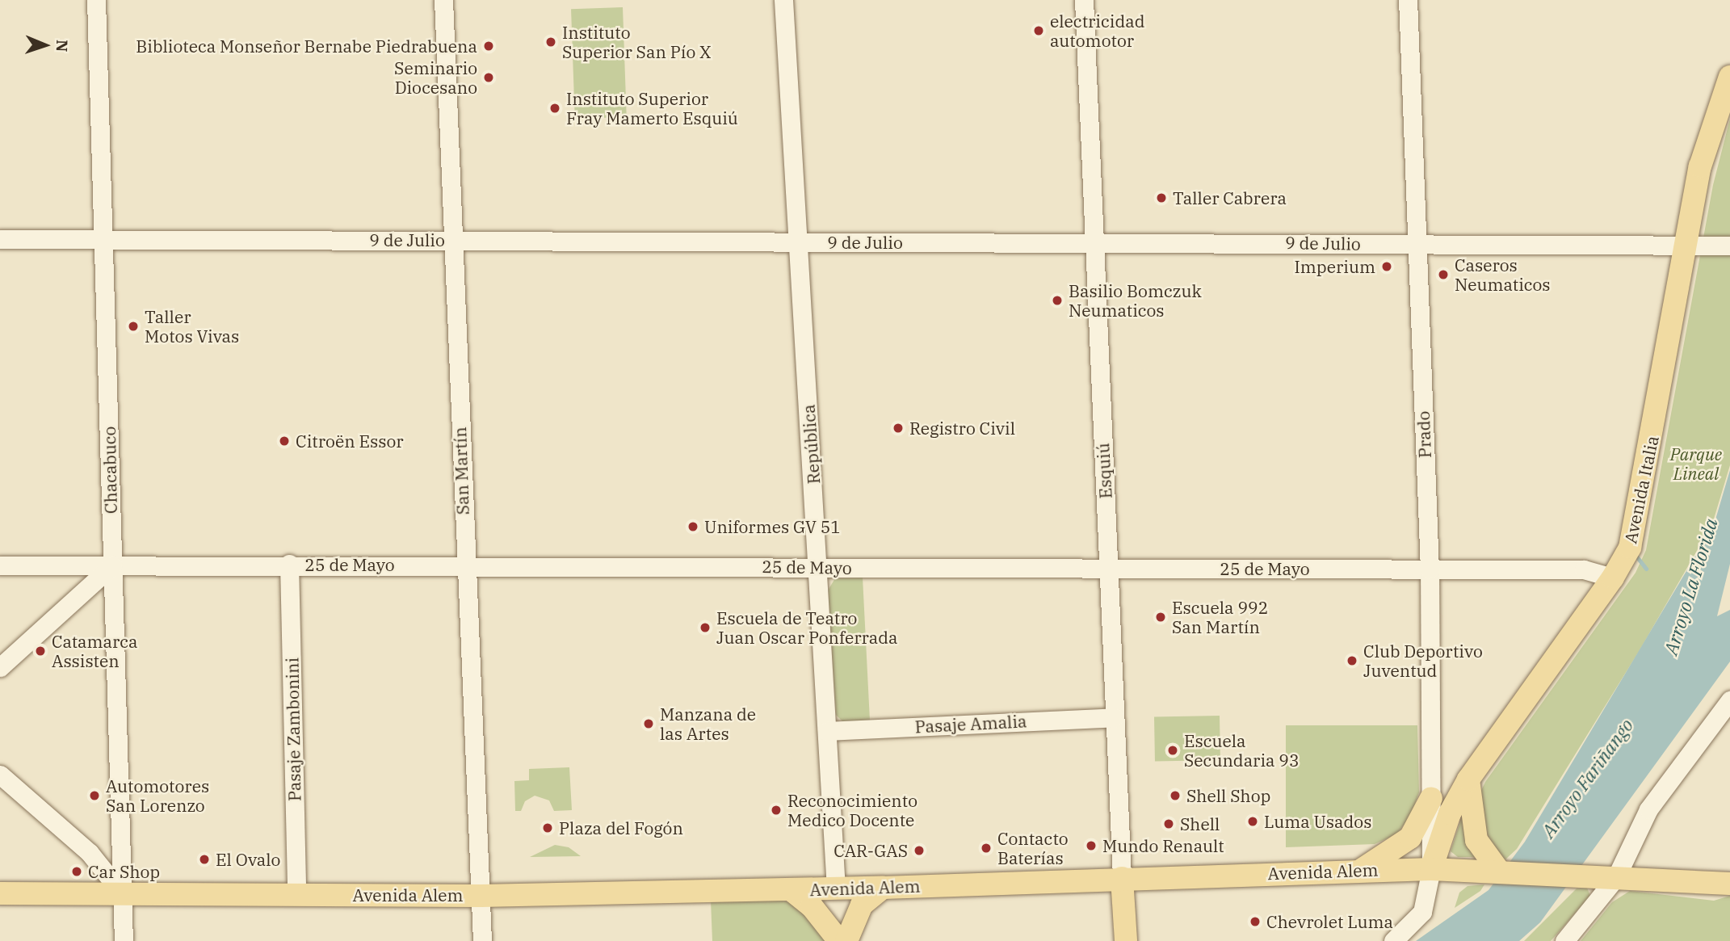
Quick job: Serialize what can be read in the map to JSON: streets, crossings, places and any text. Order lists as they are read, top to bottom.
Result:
{
  "streets": {
    "main road": ["Esquiú", "Avenida Italia", "Avenida Alem"],
    "street": [
      "9 de Julio",
      "Prado",
      "República",
      "Chacabuco",
      "San Martín",
      "25 de Mayo",
      "Pasaje Amalia",
      "Pasaje Zambonini"
    ]
  },
  "crossings": [
    ["9 de Julio", "Prado"],
    ["9 de Julio", "República"],
    ["9 de Julio", "Chacabuco"],
    ["9 de Julio", "San Martín"],
    ["9 de Julio", "Esquiú"],
    ["9 de Julio", "Avenida Italia"],
    ["Prado", "Avenida Italia"],
    ["Prado", "25 de Mayo"],
    ["Prado", "Avenida Alem"],
    ["República", "25 de Mayo"],
    ["República", "Pasaje Amalia"],
    ["República", "Avenida Alem"],
    ["Chacabuco", "25 de Mayo"],
    ["Chacabuco", "Avenida Alem"],
    ["San Martín", "25 de Mayo"],
    ["San Martín", "Avenida Alem"],
    ["Esquiú", "25 de Mayo"],
    ["Esquiú", "Pasaje Amalia"],
    ["Esquiú", "Avenida Alem"],
    ["Avenida Italia", "25 de Mayo"],
    ["Avenida Italia", "Avenida Alem"],
    ["25 de Mayo", "Pasaje Zambonini"],
    ["Pasaje Zambonini", "Avenida Alem"]
  ],
  "water": ["Arroyo La Florida", "Arroyo Fariñango"],
  "parks": ["Parque Lineal"],
  "places": [
    "electricidad automotor",
    "Instituto Superior San Pío X",
    "Biblioteca Monseñor Bernabe Piedrabuena",
    "Seminario Diocesano",
    "Instituto Superior Fray Mamerto Esquiú",
    "Taller Cabrera",
    "Imperium",
    "Caseros Neumaticos",
    "Basilio Bomczuk Neumaticos",
    "Taller Motos Vivas",
    "Registro Civil",
    "Citroën Essor",
    "Uniformes GV 51",
    "Escuela 992 San Martín",
    "Escuela de Teatro Juan Oscar Ponferrada",
    "Catamarca Assisten",
    "Club Deportivo Juventud",
    "Manzana de las Artes",
    "Escuela Secundaria 93",
    "Automotores San Lorenzo",
    "Shell Shop",
    "Reconocimiento Medico Docente",
    "Luma Usados",
    "Shell",
    "Plaza del Fogón",
    "Mundo Renault",
    "Contacto Baterías",
    "CAR-GAS",
    "El Ovalo",
    "Car Shop",
    "Chevrolet Luma"
  ],
  "north": "right"
}
